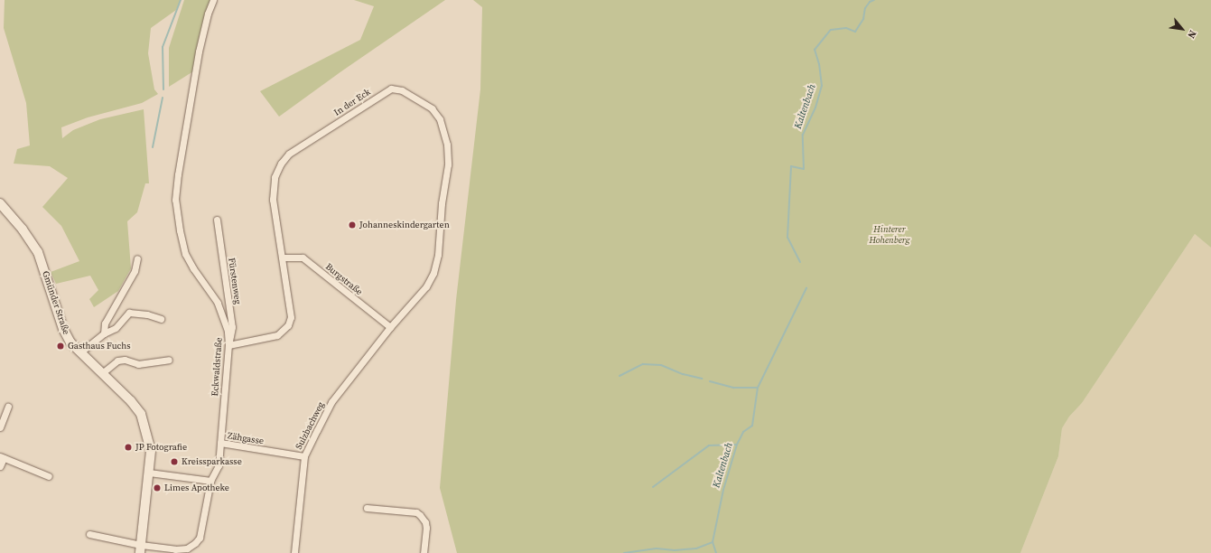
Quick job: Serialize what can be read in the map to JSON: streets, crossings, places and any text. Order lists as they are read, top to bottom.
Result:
{
  "streets": {
    "main road": ["Gmünder Straße"],
    "street": [
      "In der Eck",
      "Burgstraße",
      "Fürstenweg",
      "Eckwaldstraße",
      "Sulzbachweg",
      "Zähgasse"
    ]
  },
  "crossings": [
    ["In der Eck", "Burgstraße"],
    ["In der Eck", "Fürstenweg"],
    ["In der Eck", "Eckwaldstraße"],
    ["In der Eck", "Sulzbachweg"],
    ["Burgstraße", "Sulzbachweg"],
    ["Fürstenweg", "Eckwaldstraße"],
    ["Gmünder Straße", "Zähgasse"],
    ["Eckwaldstraße", "Zähgasse"],
    ["Sulzbachweg", "Zähgasse"]
  ],
  "water": ["Kaltenbach"],
  "parks": ["Hinterer Hohenberg"],
  "places": [
    "Johanneskindergarten",
    "Gasthaus Fuchs",
    "JP Fotografie",
    "Kreissparkasse",
    "Limes Apotheke"
  ],
  "north": "bottom right"
}
